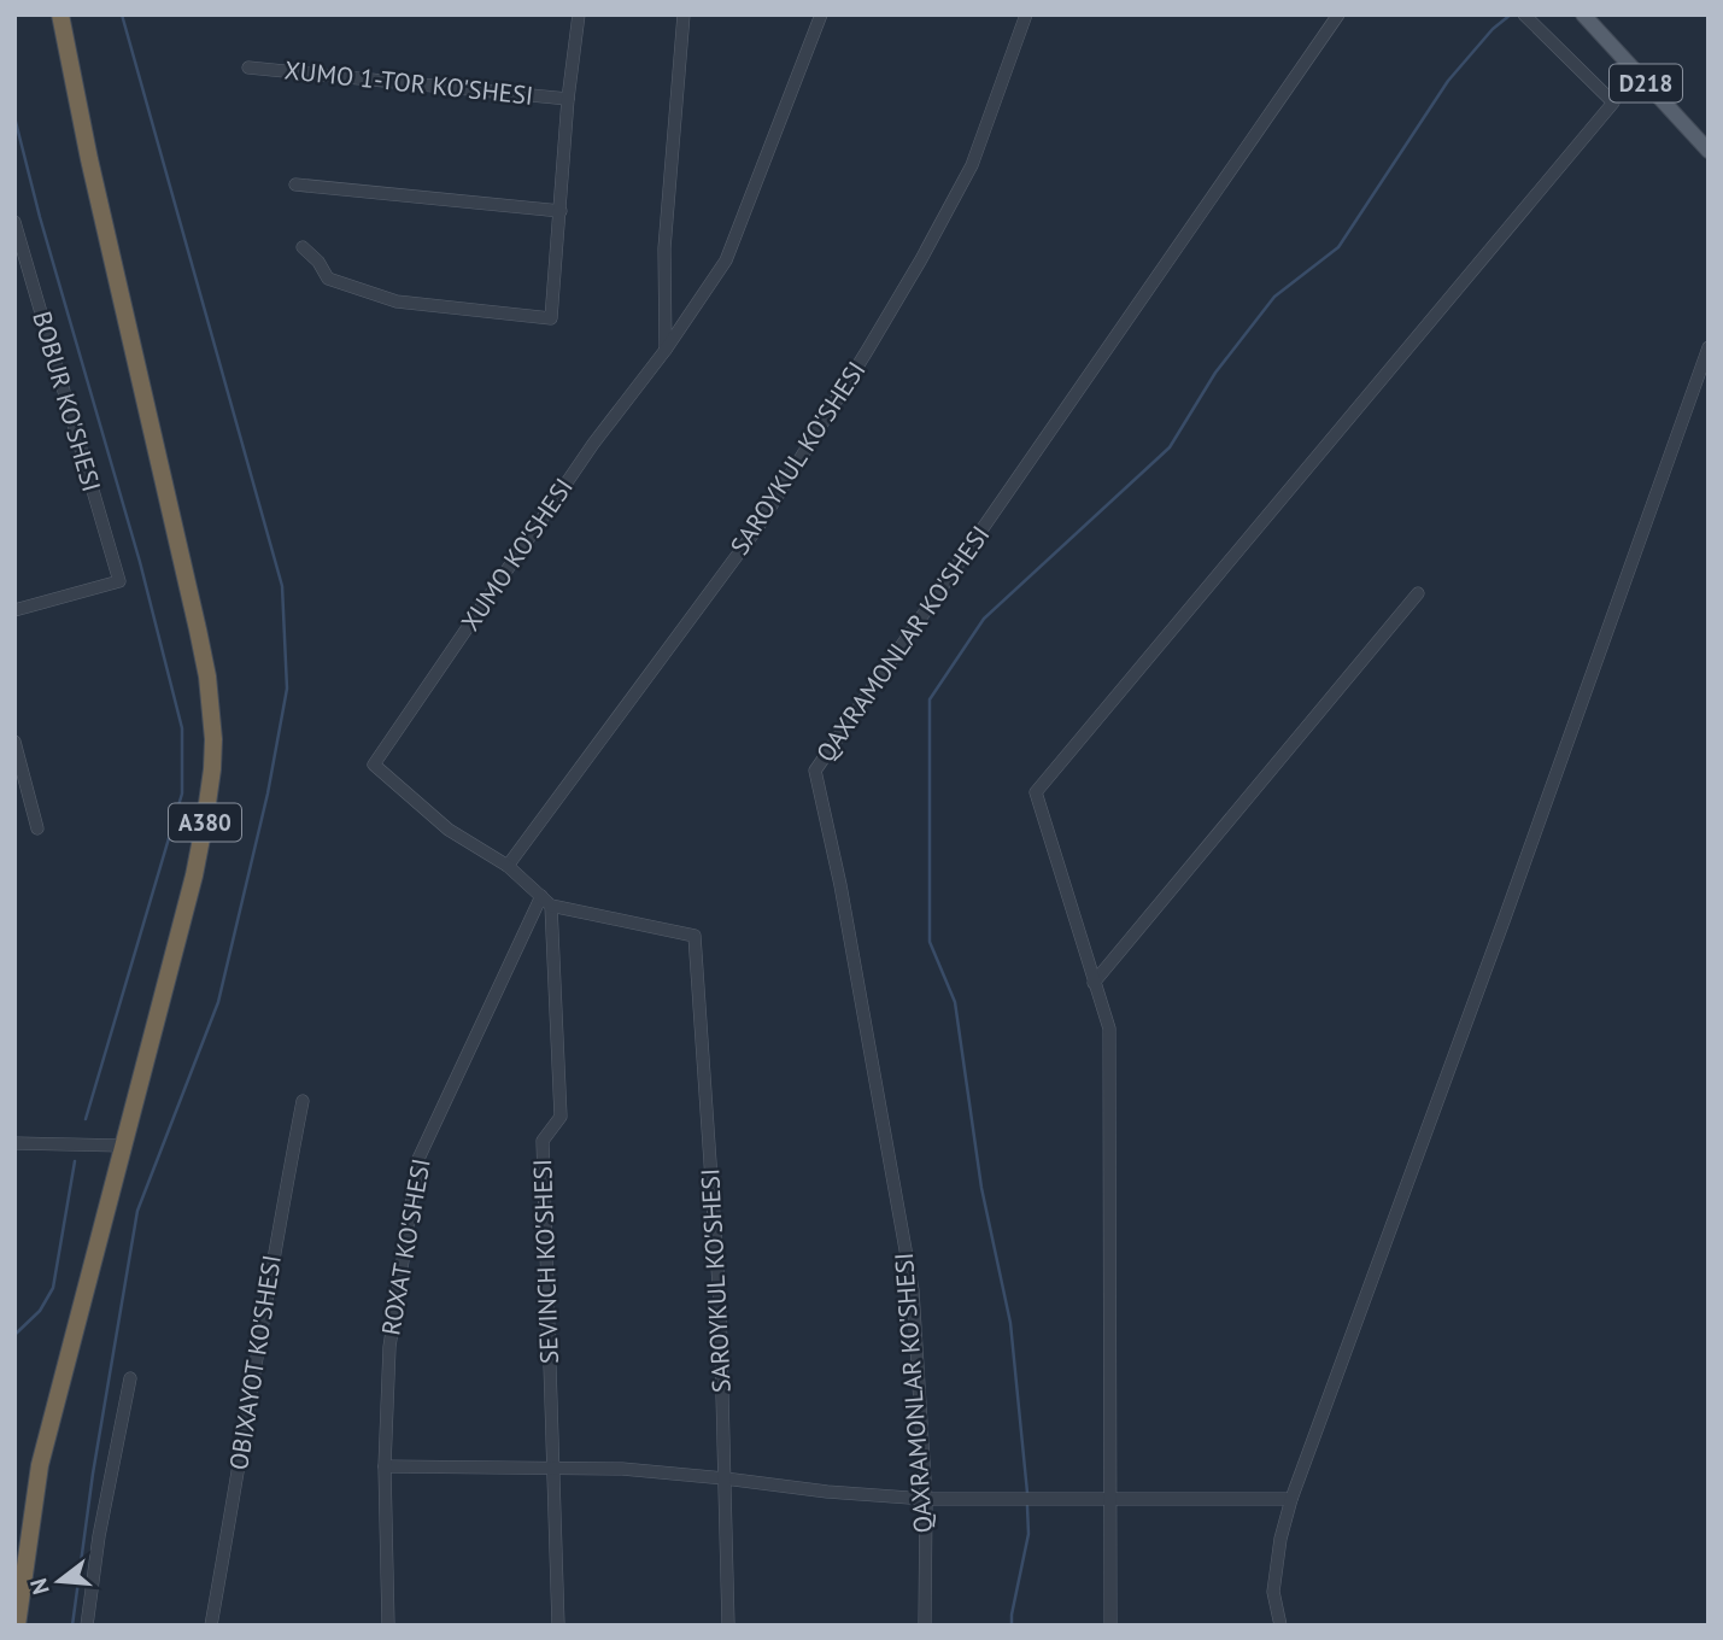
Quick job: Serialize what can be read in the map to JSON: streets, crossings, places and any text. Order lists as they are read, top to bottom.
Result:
{
  "streets": {
    "highway": ["A380"],
    "main road": ["D218"],
    "street": [
      "XUMO 1-TOR KO'SHESI",
      "BOBUR KO'SHESI",
      "SAROYKUL KO'SHESI",
      "XUMO KO'SHESI",
      "QAXRAMONLAR KO'SHESI",
      "ROXAT KO'SHESI",
      "SEVINCH KO'SHESI",
      "OBIXAYOT KO'SHESI"
    ]
  },
  "crossings": [
    ["SAROYKUL KO'SHESI", "XUMO KO'SHESI"],
    ["SAROYKUL KO'SHESI", "ROXAT KO'SHESI"],
    ["SAROYKUL KO'SHESI", "SEVINCH KO'SHESI"],
    ["ROXAT KO'SHESI", "SEVINCH KO'SHESI"]
  ],
  "north": "left"
}
